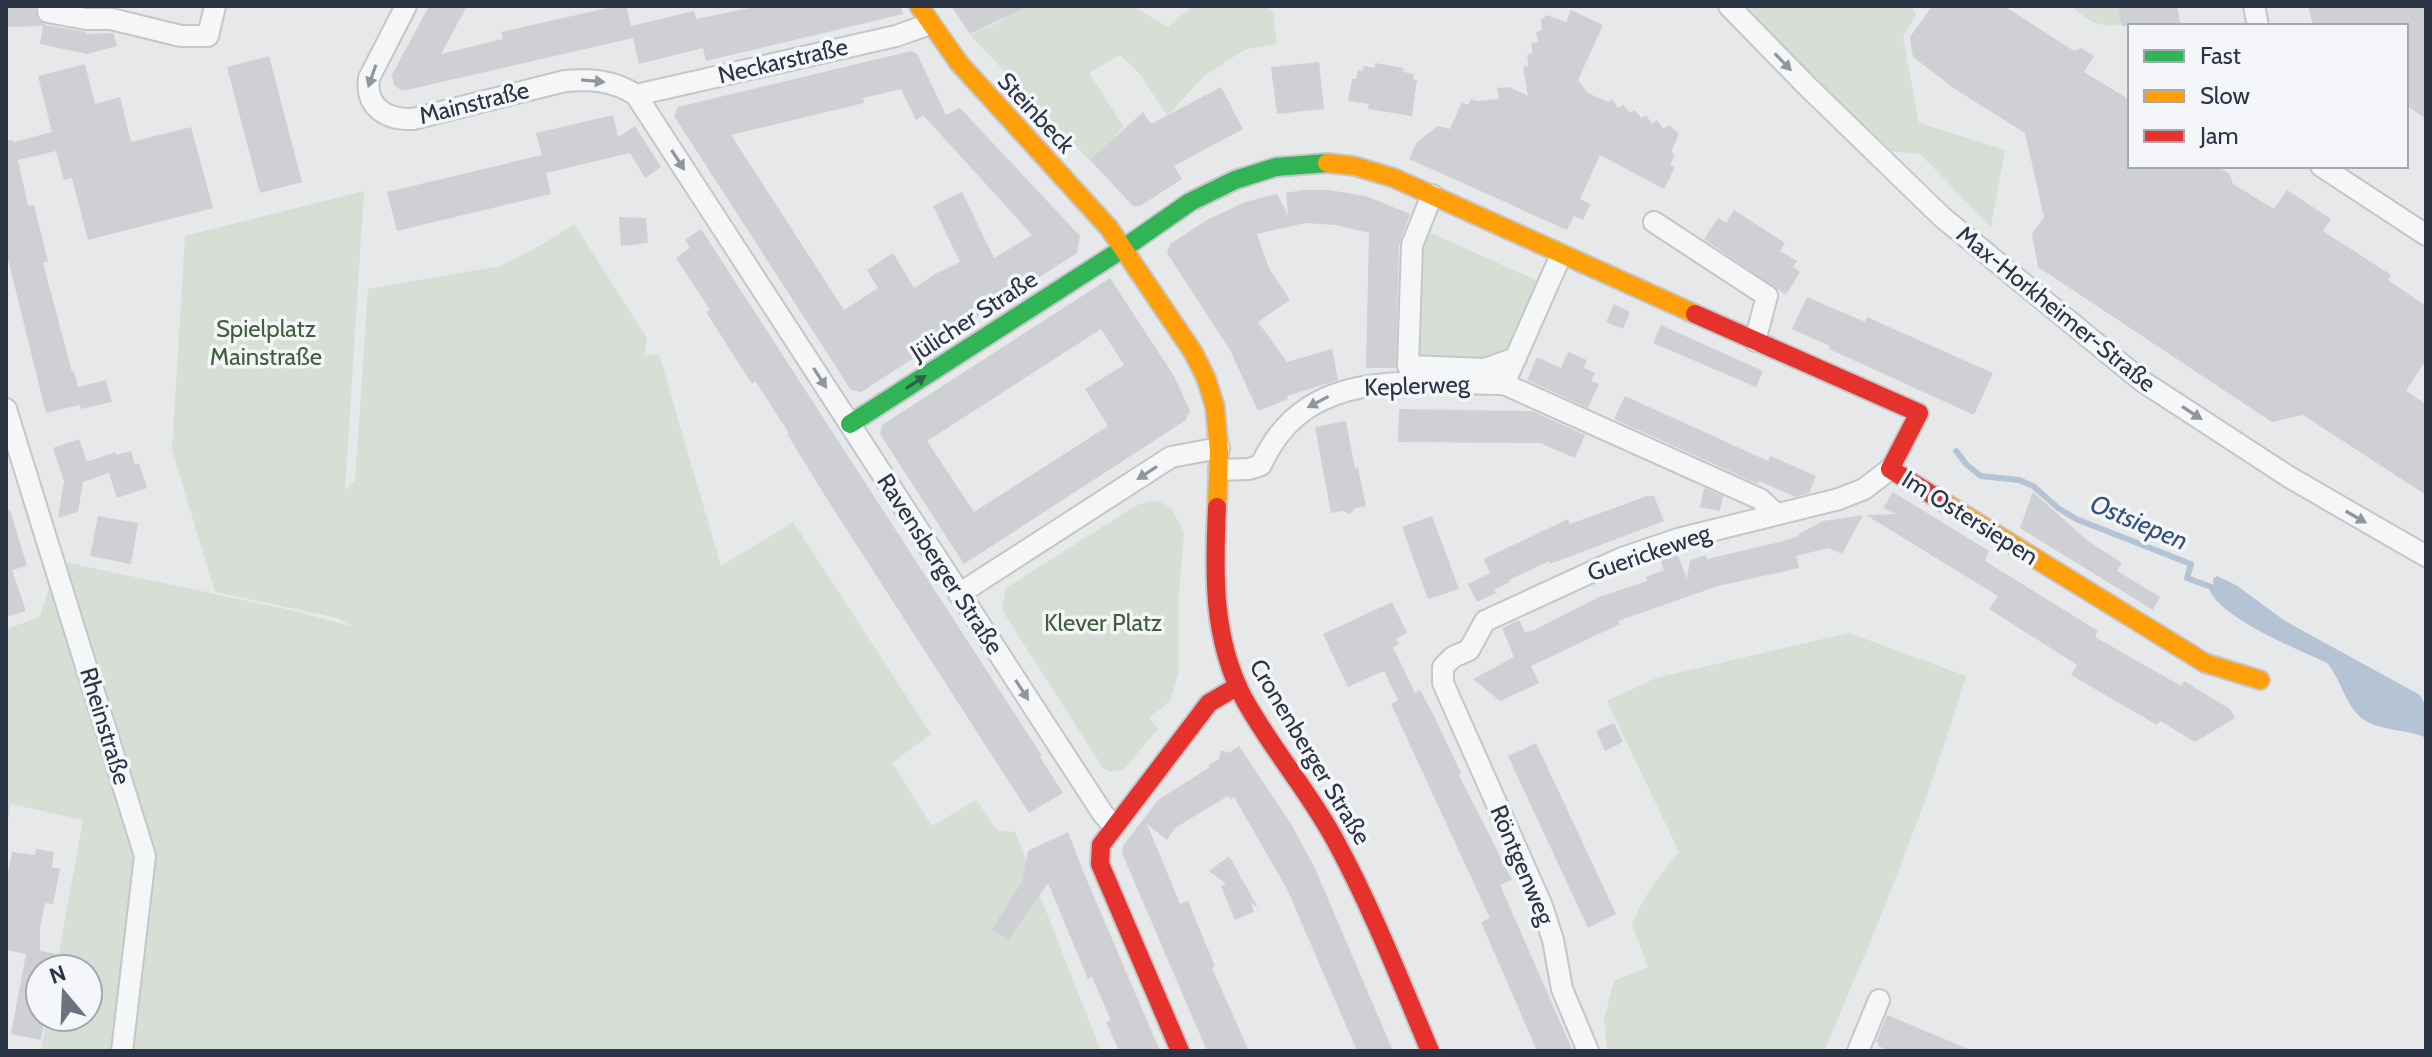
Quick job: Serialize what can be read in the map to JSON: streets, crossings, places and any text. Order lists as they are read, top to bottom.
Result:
{
  "streets": {
    "street": [
      "Neckarstraße",
      "Mainstraße",
      "Steinbeck",
      "Max-Horkheimer-Straße",
      "Jülicher Straße",
      "Keplerweg",
      "Im Ostersiepen",
      "Guerickeweg",
      "Ravensberger Straße",
      "Rheinstraße",
      "Cronenberger Straße",
      "Röntgenweg"
    ]
  },
  "crossings": [
    ["Neckarstraße", "Mainstraße"],
    ["Neckarstraße", "Steinbeck"],
    ["Neckarstraße", "Ravensberger Straße"],
    ["Mainstraße", "Ravensberger Straße"],
    ["Steinbeck", "Jülicher Straße"],
    ["Steinbeck", "Im Ostersiepen"],
    ["Steinbeck", "Cronenberger Straße"],
    ["Jülicher Straße", "Im Ostersiepen"],
    ["Jülicher Straße", "Ravensberger Straße"],
    ["Jülicher Straße", "Cronenberger Straße"],
    ["Keplerweg", "Cronenberger Straße"],
    ["Im Ostersiepen", "Guerickeweg"],
    ["Im Ostersiepen", "Cronenberger Straße"],
    ["Guerickeweg", "Röntgenweg"]
  ],
  "one_way": [
    "Max-Horkheimer-Straße",
    "Jülicher Straße",
    "Keplerweg",
    "Ravensberger Straße"
  ],
  "water": ["Ostsiepen"],
  "parks": ["Spielplatz Mainstraße", "Klever Platz"],
  "legend": ["Fast", "Slow", "Jam"],
  "north": "top"
}
